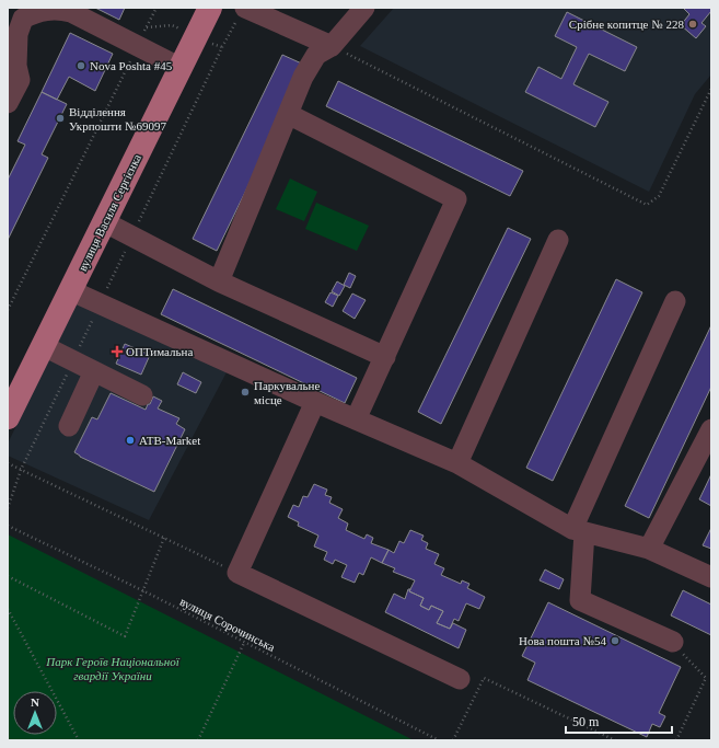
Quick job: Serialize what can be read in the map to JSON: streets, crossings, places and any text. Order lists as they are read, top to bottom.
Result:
{
  "streets": {
    "main road": ["вулиця Василя Сергієнка"],
    "path": ["вулиця Сорочинська"]
  },
  "parks": ["Парк Героїв Національної гвардії України"],
  "places": {
    "other": [
      "Срібне копитце № 228",
      "Nova Poshta #45",
      "Відділення Укрпошти №69097",
      "Паркувальне місце",
      "ATB-Market",
      "Нова пошта №54"
    ],
    "health": ["ОПТимальна"]
  },
  "scale_bar": "50 m",
  "north": "top"
}
